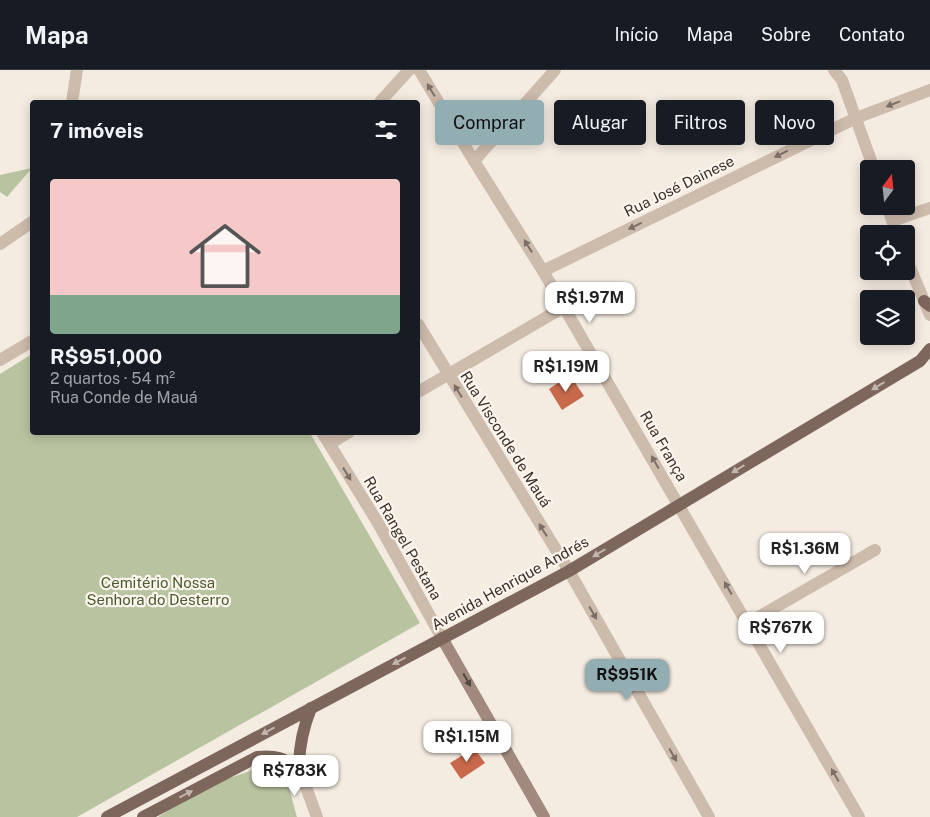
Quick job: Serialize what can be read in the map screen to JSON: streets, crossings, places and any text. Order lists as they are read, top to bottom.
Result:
{
  "streets": {
    "main road": ["Rua Rangel Pestana", "Avenida Henrique Andrés"],
    "street": ["Rua José Dainese", "Rua Visconde de Mauá", "Rua França"]
  },
  "crossings": [
    ["Rua José Dainese", "Rua França"],
    ["Rua Visconde de Mauá", "Avenida Henrique Andrés"],
    ["Rua França", "Avenida Henrique Andrés"],
    ["Rua Rangel Pestana", "Avenida Henrique Andrés"]
  ],
  "one_way": [
    "Rua José Dainese",
    "Rua França",
    "Rua Rangel Pestana",
    "Avenida Henrique Andrés"
  ],
  "parks": ["Cemitério Nossa Senhora do Desterro"],
  "north": "top",
  "page": {
    "header": "Mapa",
    "nav": [
      "Início",
      "Mapa",
      "Sobre",
      "Contato"
    ],
    "chip": [
      "Comprar",
      "Alugar",
      "Filtros",
      "Novo"
    ],
    "heading": "7 imóveis",
    "list": [
      {
        "name": "R$951,000",
        "note": "2 quartos · 54 m² · Rua Conde de Mauá"
      }
    ],
    "price": [
      "R$1.97M",
      "R$1.19M",
      "R$1.36M",
      "R$767K",
      "R$951K",
      "R$1.15M",
      "R$783K"
    ]
  }
}
